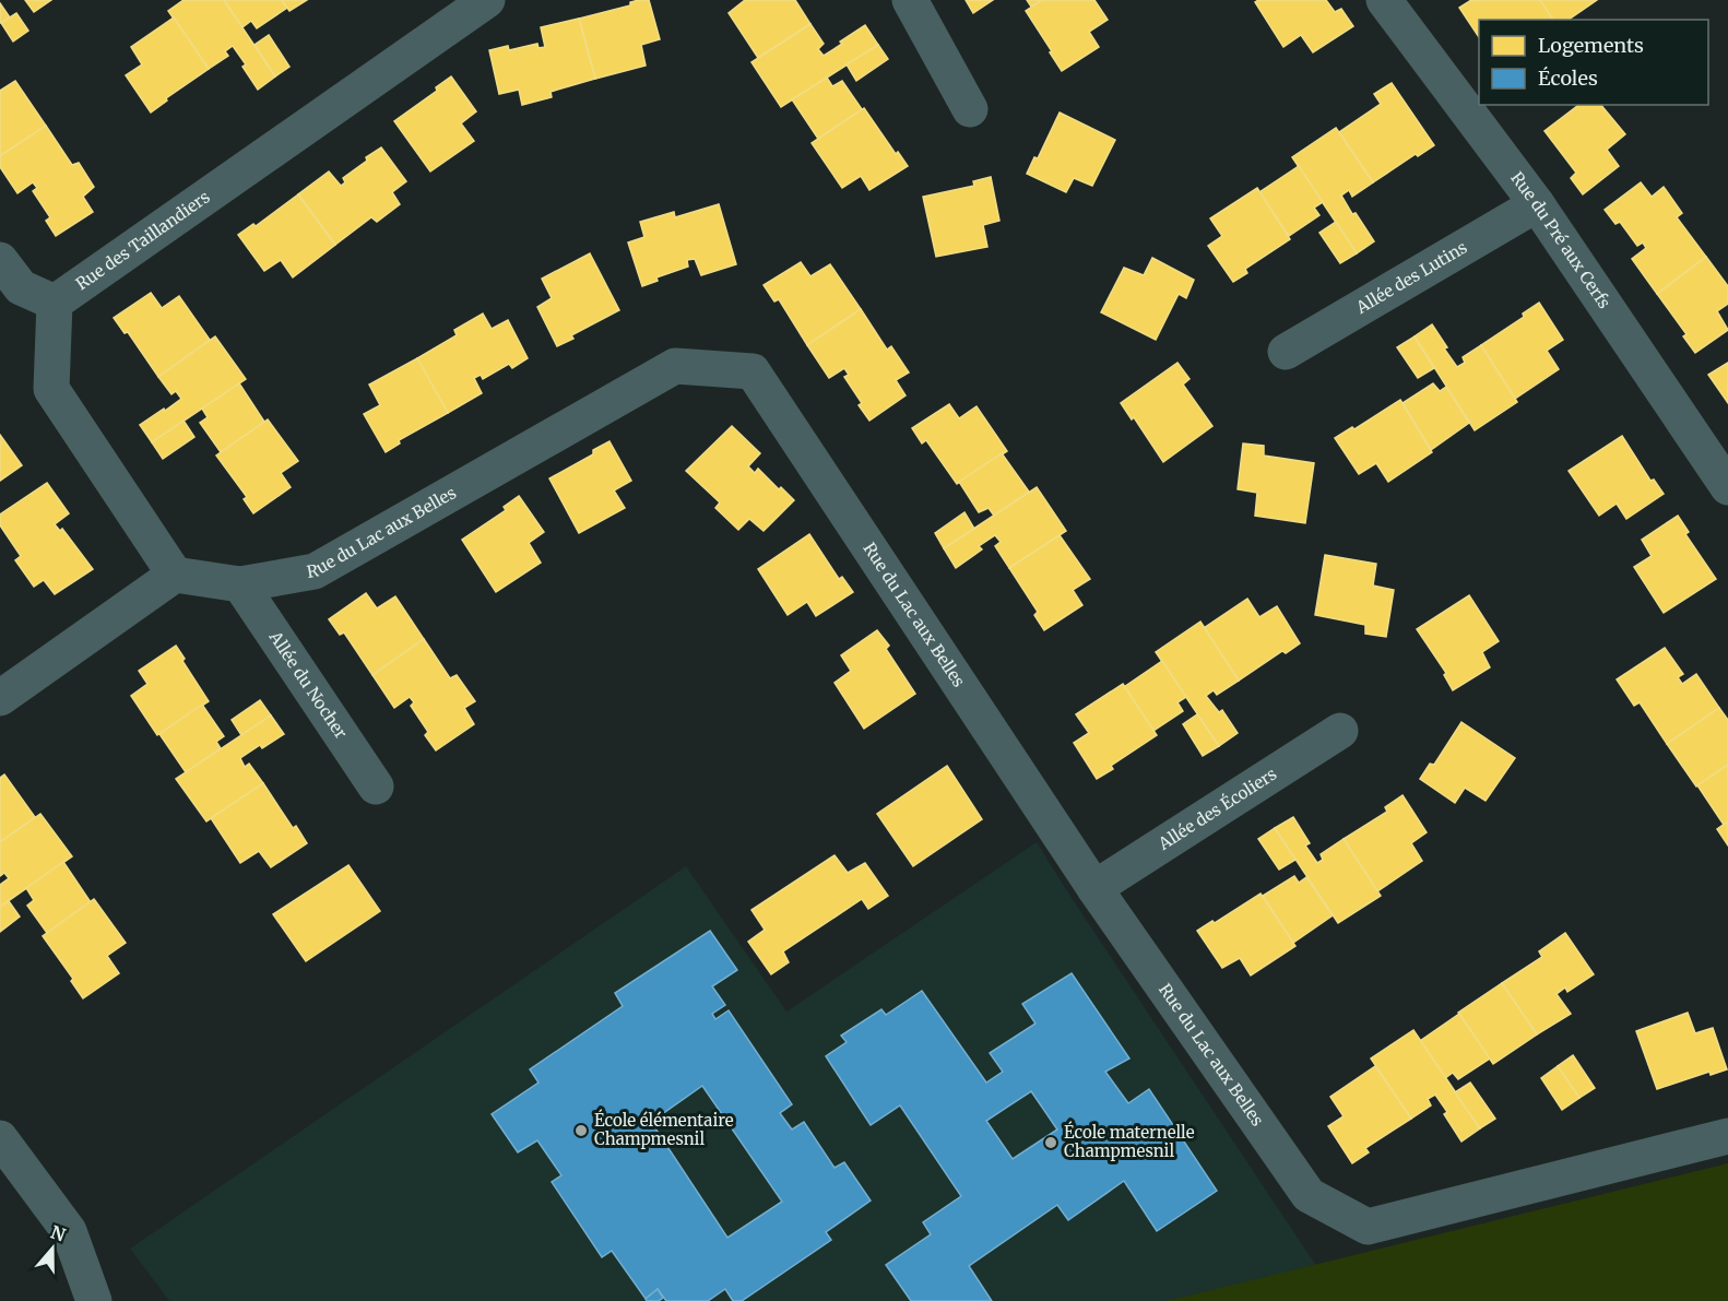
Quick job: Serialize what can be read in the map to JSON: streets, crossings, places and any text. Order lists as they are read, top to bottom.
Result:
{
  "streets": {
    "street": [
      "Rue des Taillandiers",
      "Rue du Pré aux Cerfs",
      "Allée des Lutins",
      "Rue du Lac aux Belles",
      "Allée du Nocher",
      "Allée des Écoliers"
    ]
  },
  "crossings": [
    ["Rue du Pré aux Cerfs", "Allée des Lutins"],
    ["Rue du Lac aux Belles", "Allée du Nocher"],
    ["Rue du Lac aux Belles", "Allée des Écoliers"]
  ],
  "places": ["École élémentaire Champmesnil", "École maternelle Champmesnil"],
  "legend": ["Logements", "Écoles"],
  "north": "top"
}
